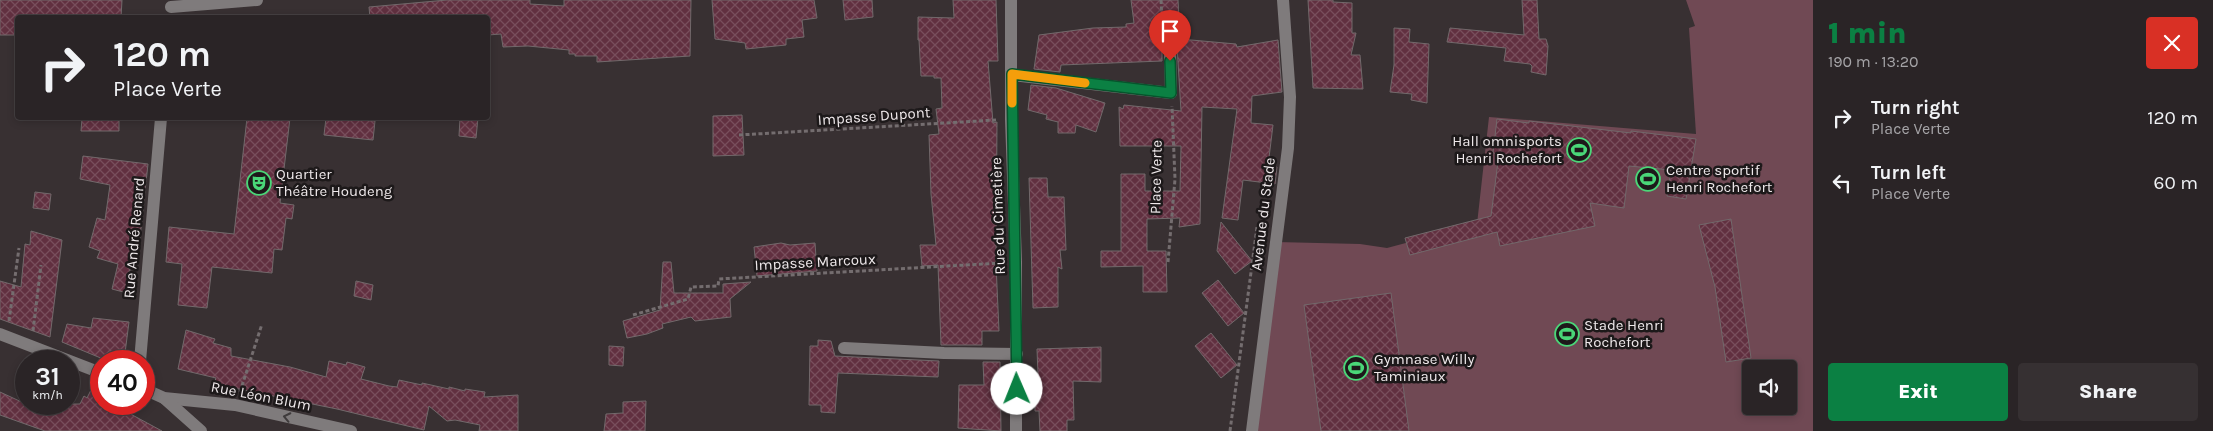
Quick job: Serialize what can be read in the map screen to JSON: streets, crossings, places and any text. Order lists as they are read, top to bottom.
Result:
{
  "streets": {
    "street": [
      "Avenue du Stade",
      "Rue du Cimetière",
      "Rue André Renard",
      "Rue Léon Blum"
    ],
    "path": ["Impasse Dupont", "Place Verte", "Impasse Marcoux"]
  },
  "crossings": [
    ["Impasse Dupont", "Rue du Cimetière"],
    ["Rue du Cimetière", "Impasse Marcoux"]
  ],
  "one_way": ["Rue Léon Blum"],
  "places": {
    "sports": [
      "Hall omnisports Henri Rochefort",
      "Centre sportif Henri Rochefort",
      "Stade Henri Rochefort",
      "Gymnase Willy Taminiaux"
    ],
    "theatre": ["Quartier Théâtre Houdeng"]
  },
  "page": {
    "heading": ["1 min", "190 m · 13:20"],
    "turn": ["120 m", "Place Verte"],
    "list": [
      {
        "name": "Turn right",
        "note": "Place Verte",
        "value": "120 m"
      },
      {
        "name": "Turn left",
        "note": "Place Verte",
        "value": "60 m"
      }
    ],
    "speed": "31 km/h",
    "limit": "40",
    "buttons": ["Exit", "Share"]
  }
}
